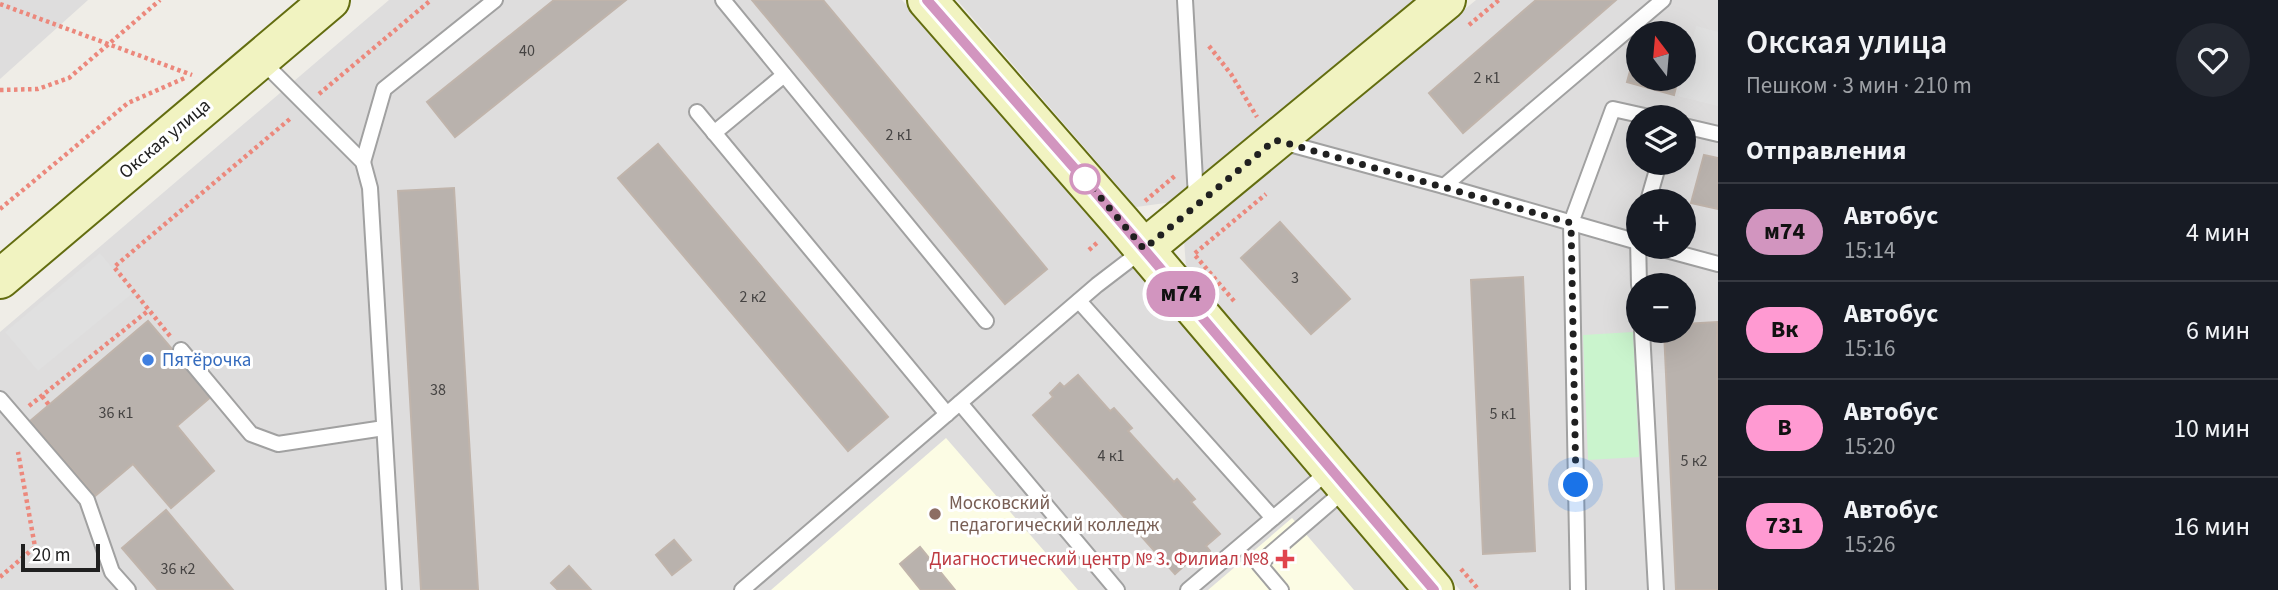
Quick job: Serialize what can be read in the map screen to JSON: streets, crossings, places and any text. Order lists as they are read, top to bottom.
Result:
{
  "streets": {
    "main road": ["Окская улица"]
  },
  "places": {
    "other": ["Пятёрочка", "Московский педагогический колледж"],
    "health": ["Диагностический центр № 3. Филиал №8"]
  },
  "lines": ["bus line м74"],
  "house_numbers": [
    "40",
    "2 к1",
    "2 к1",
    "3",
    "2 к2",
    "38",
    "36 к1",
    "5 к1",
    "4 к1",
    "5 к2",
    "36 к2"
  ],
  "scale_bar": "20 m",
  "north": "top",
  "page": {
    "on_map": "м74",
    "heading": [
      ["Окская улица", "Пешком · 3 мин · 210 m"],
      "Отправления"
    ],
    "map_buttons": ["+", "−"],
    "list": [
      {
        "mark": "м74",
        "name": "Автобус",
        "note": "15:14",
        "value": "4 мин"
      },
      {
        "mark": "Вк",
        "name": "Автобус",
        "note": "15:16",
        "value": "6 мин"
      },
      {
        "mark": "В",
        "name": "Автобус",
        "note": "15:20",
        "value": "10 мин"
      },
      {
        "mark": "731",
        "name": "Автобус",
        "note": "15:26",
        "value": "16 мин"
      }
    ],
    "scale": "20 m"
  }
}
